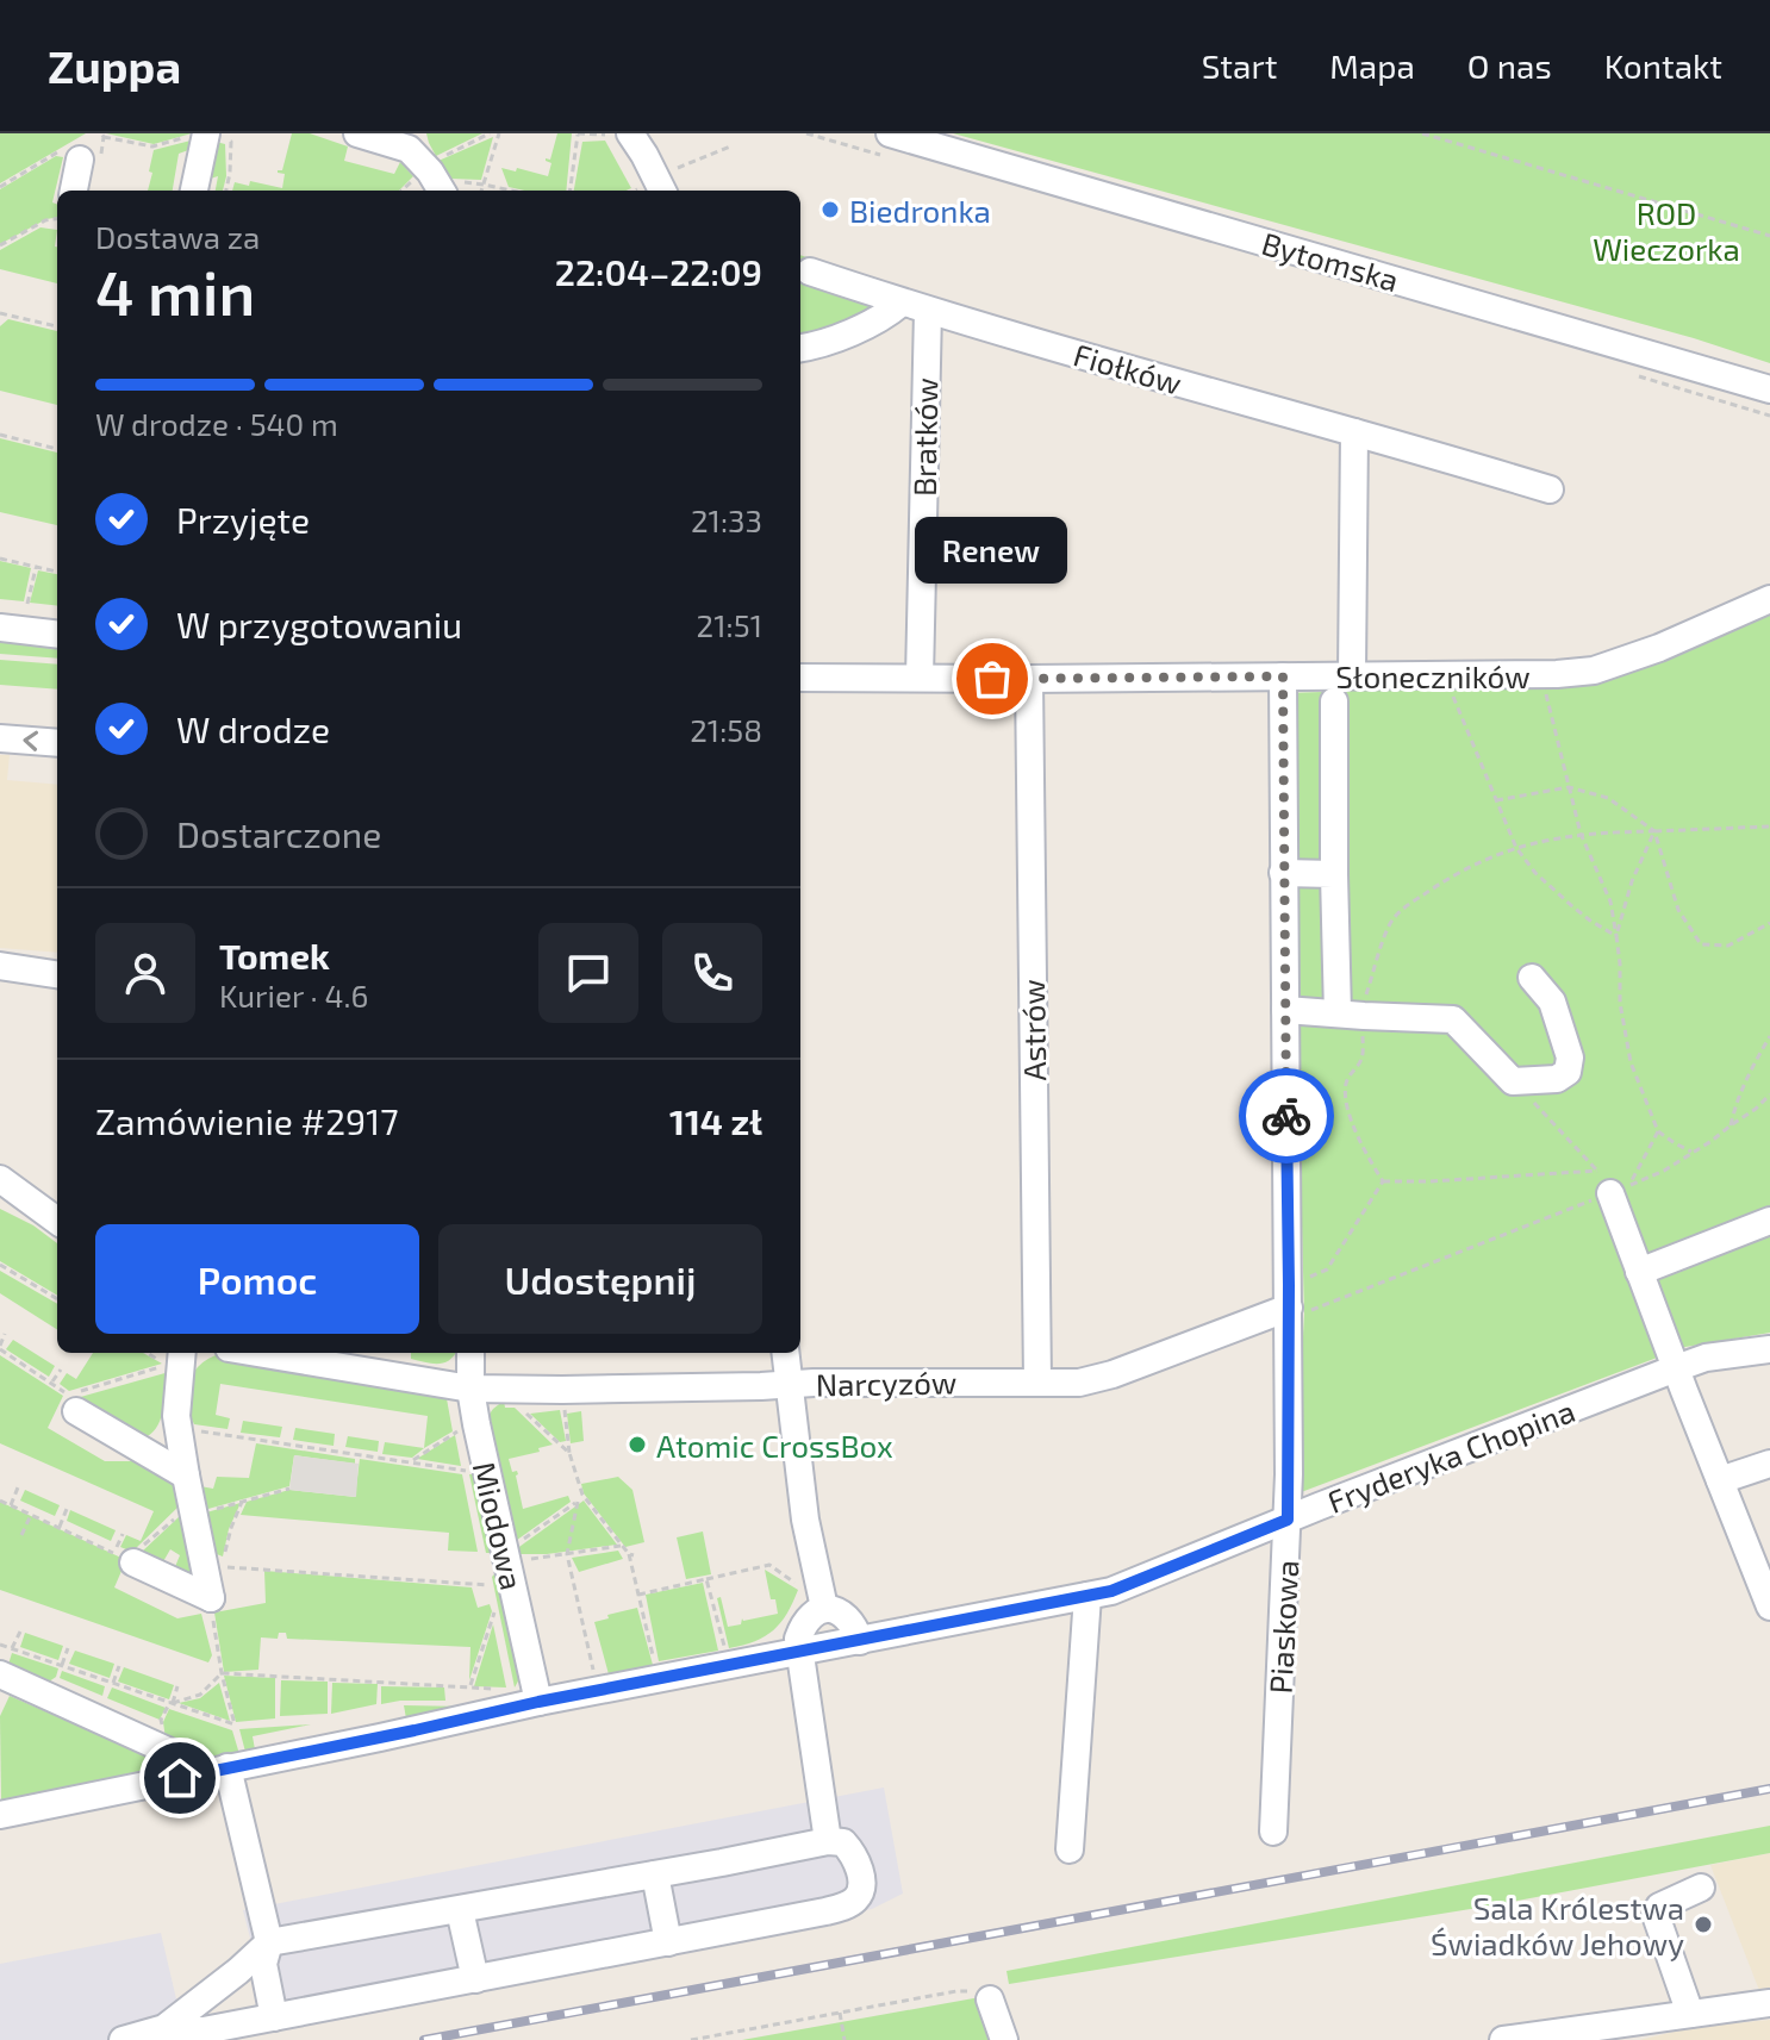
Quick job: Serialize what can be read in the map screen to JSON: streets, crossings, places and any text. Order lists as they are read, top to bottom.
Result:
{
  "streets": {
    "street": [
      "Bytomska",
      "Fiołków",
      "Bratków",
      "Słoneczników",
      "Astrów",
      "Narcyzów",
      "Fryderyka Chopina",
      "Miodowa",
      "Piaskowa"
    ]
  },
  "crossings": [
    ["Fiołków", "Bratków"],
    ["Bratków", "Słoneczników"],
    ["Słoneczników", "Astrów"],
    ["Słoneczników", "Piaskowa"],
    ["Astrów", "Narcyzów"],
    ["Narcyzów", "Miodowa"],
    ["Narcyzów", "Piaskowa"],
    ["Fryderyka Chopina", "Miodowa"],
    ["Fryderyka Chopina", "Piaskowa"]
  ],
  "parks": ["ROD Wieczorka"],
  "places": [
    "Biedronka",
    "Renew",
    "Atomic CrossBox",
    "Sala Królestwa Świadków Jehowy"
  ],
  "page": {
    "header": "Zuppa",
    "nav": [
      "Start",
      "Mapa",
      "O nas",
      "Kontakt"
    ],
    "heading": ["4 min", "Dostawa za", "22:04–22:09"],
    "panel": [
      "Tomek",
      "Kurier · 4.6",
      "Zamówienie #2917",
      "114 zł"
    ],
    "bar": "W drodze · 540 m",
    "list": [
      ["Przyjęte", "21:33"],
      ["W przygotowaniu", "21:51"],
      ["W drodze", "21:58"],
      "Dostarczone"
    ],
    "bubble": "Renew",
    "buttons": ["Pomoc", "Udostępnij"]
  }
}
